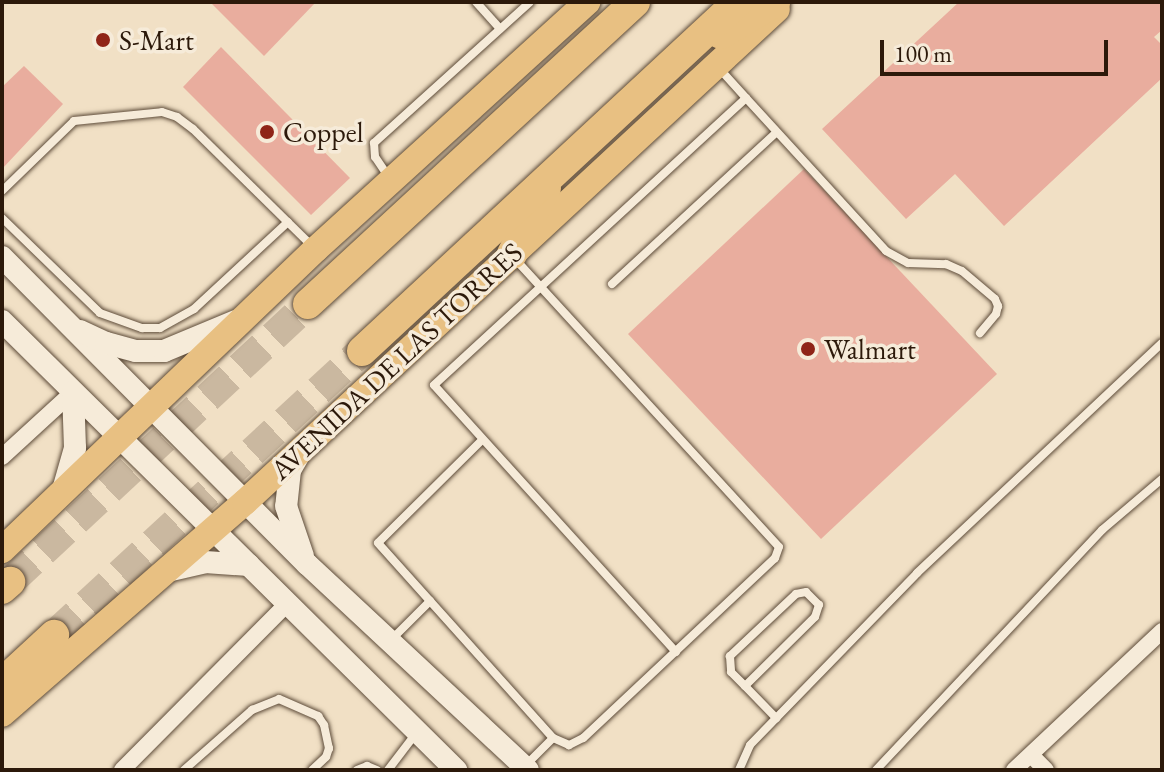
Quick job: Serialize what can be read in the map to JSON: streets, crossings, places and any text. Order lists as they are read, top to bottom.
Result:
{
  "streets": {
    "highway": ["AVENIDA DE LAS TORRES"]
  },
  "places": ["S-Mart", "Coppel", "Walmart"],
  "scale_bar": "100 m"
}
